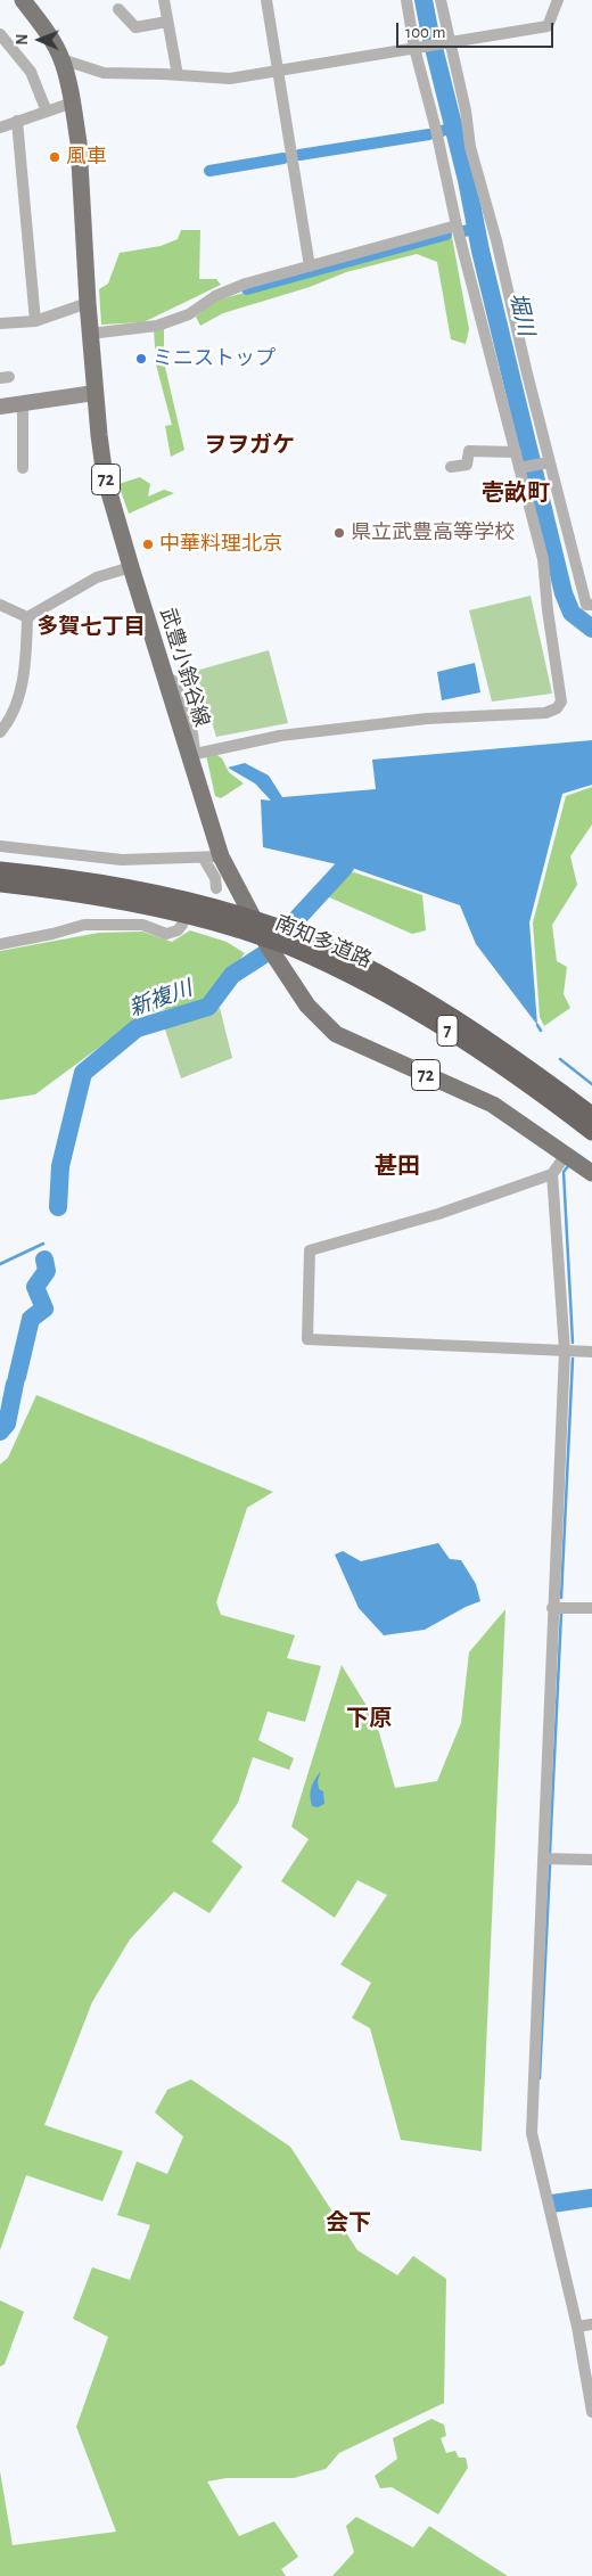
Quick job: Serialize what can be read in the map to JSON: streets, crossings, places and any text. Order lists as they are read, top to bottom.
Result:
{
  "streets": {
    "highway": ["南知多道路", "7"],
    "main road": ["72", "武豊小鈴谷線"]
  },
  "crossings": [
    ["武豊小鈴谷線", "南知多道路"]
  ],
  "districts": [
    "ヲヲガケ",
    "壱畝町",
    "多賀七丁目",
    "甚田",
    "下原",
    "会下"
  ],
  "water": ["堀川", "新複川"],
  "places": [
    "風車",
    "ミニストップ",
    "県立武豊高等学校",
    "中華料理北京"
  ],
  "scale_bar": "100 m",
  "north": "left"
}
